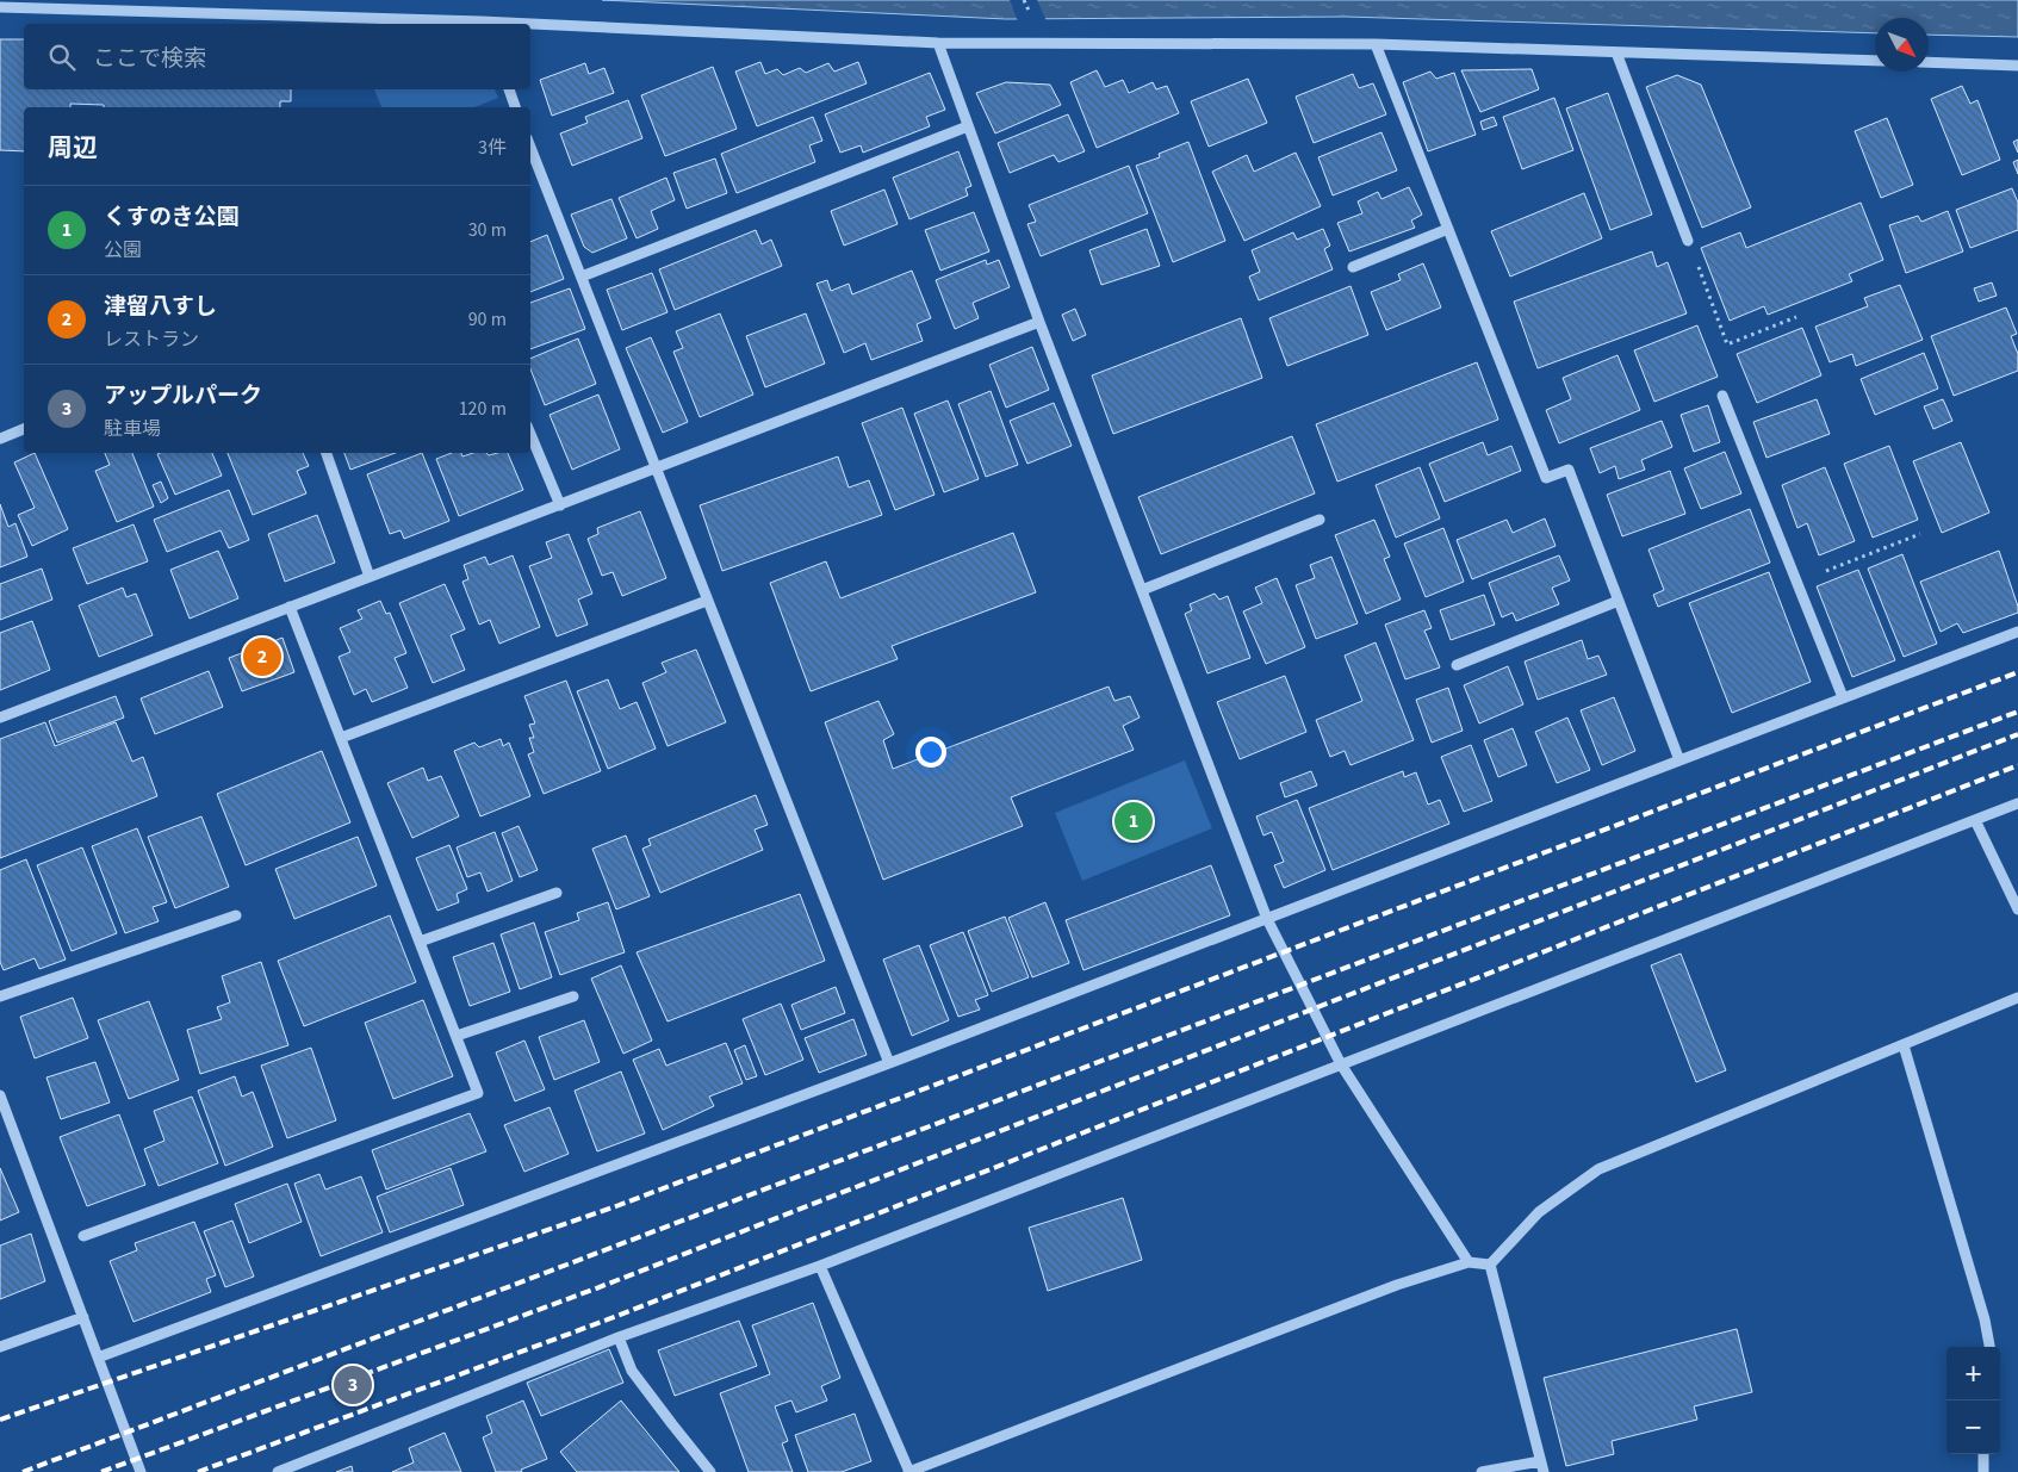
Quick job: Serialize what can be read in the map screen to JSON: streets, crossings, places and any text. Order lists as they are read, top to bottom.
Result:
{
  "north": "bottom right",
  "page": {
    "search": "ここで検索",
    "heading": ["周辺", "3件"],
    "list": [
      {
        "mark": "1",
        "name": "くすのき公園",
        "note": "公園",
        "value": "30 m"
      },
      {
        "mark": "2",
        "name": "津留八すし",
        "note": "レストラン",
        "value": "90 m"
      },
      {
        "mark": "3",
        "name": "アップルパーク",
        "note": "駐車場",
        "value": "120 m"
      }
    ],
    "pins": ["2", "1", "3"],
    "map_buttons": ["+", "−"]
  }
}
